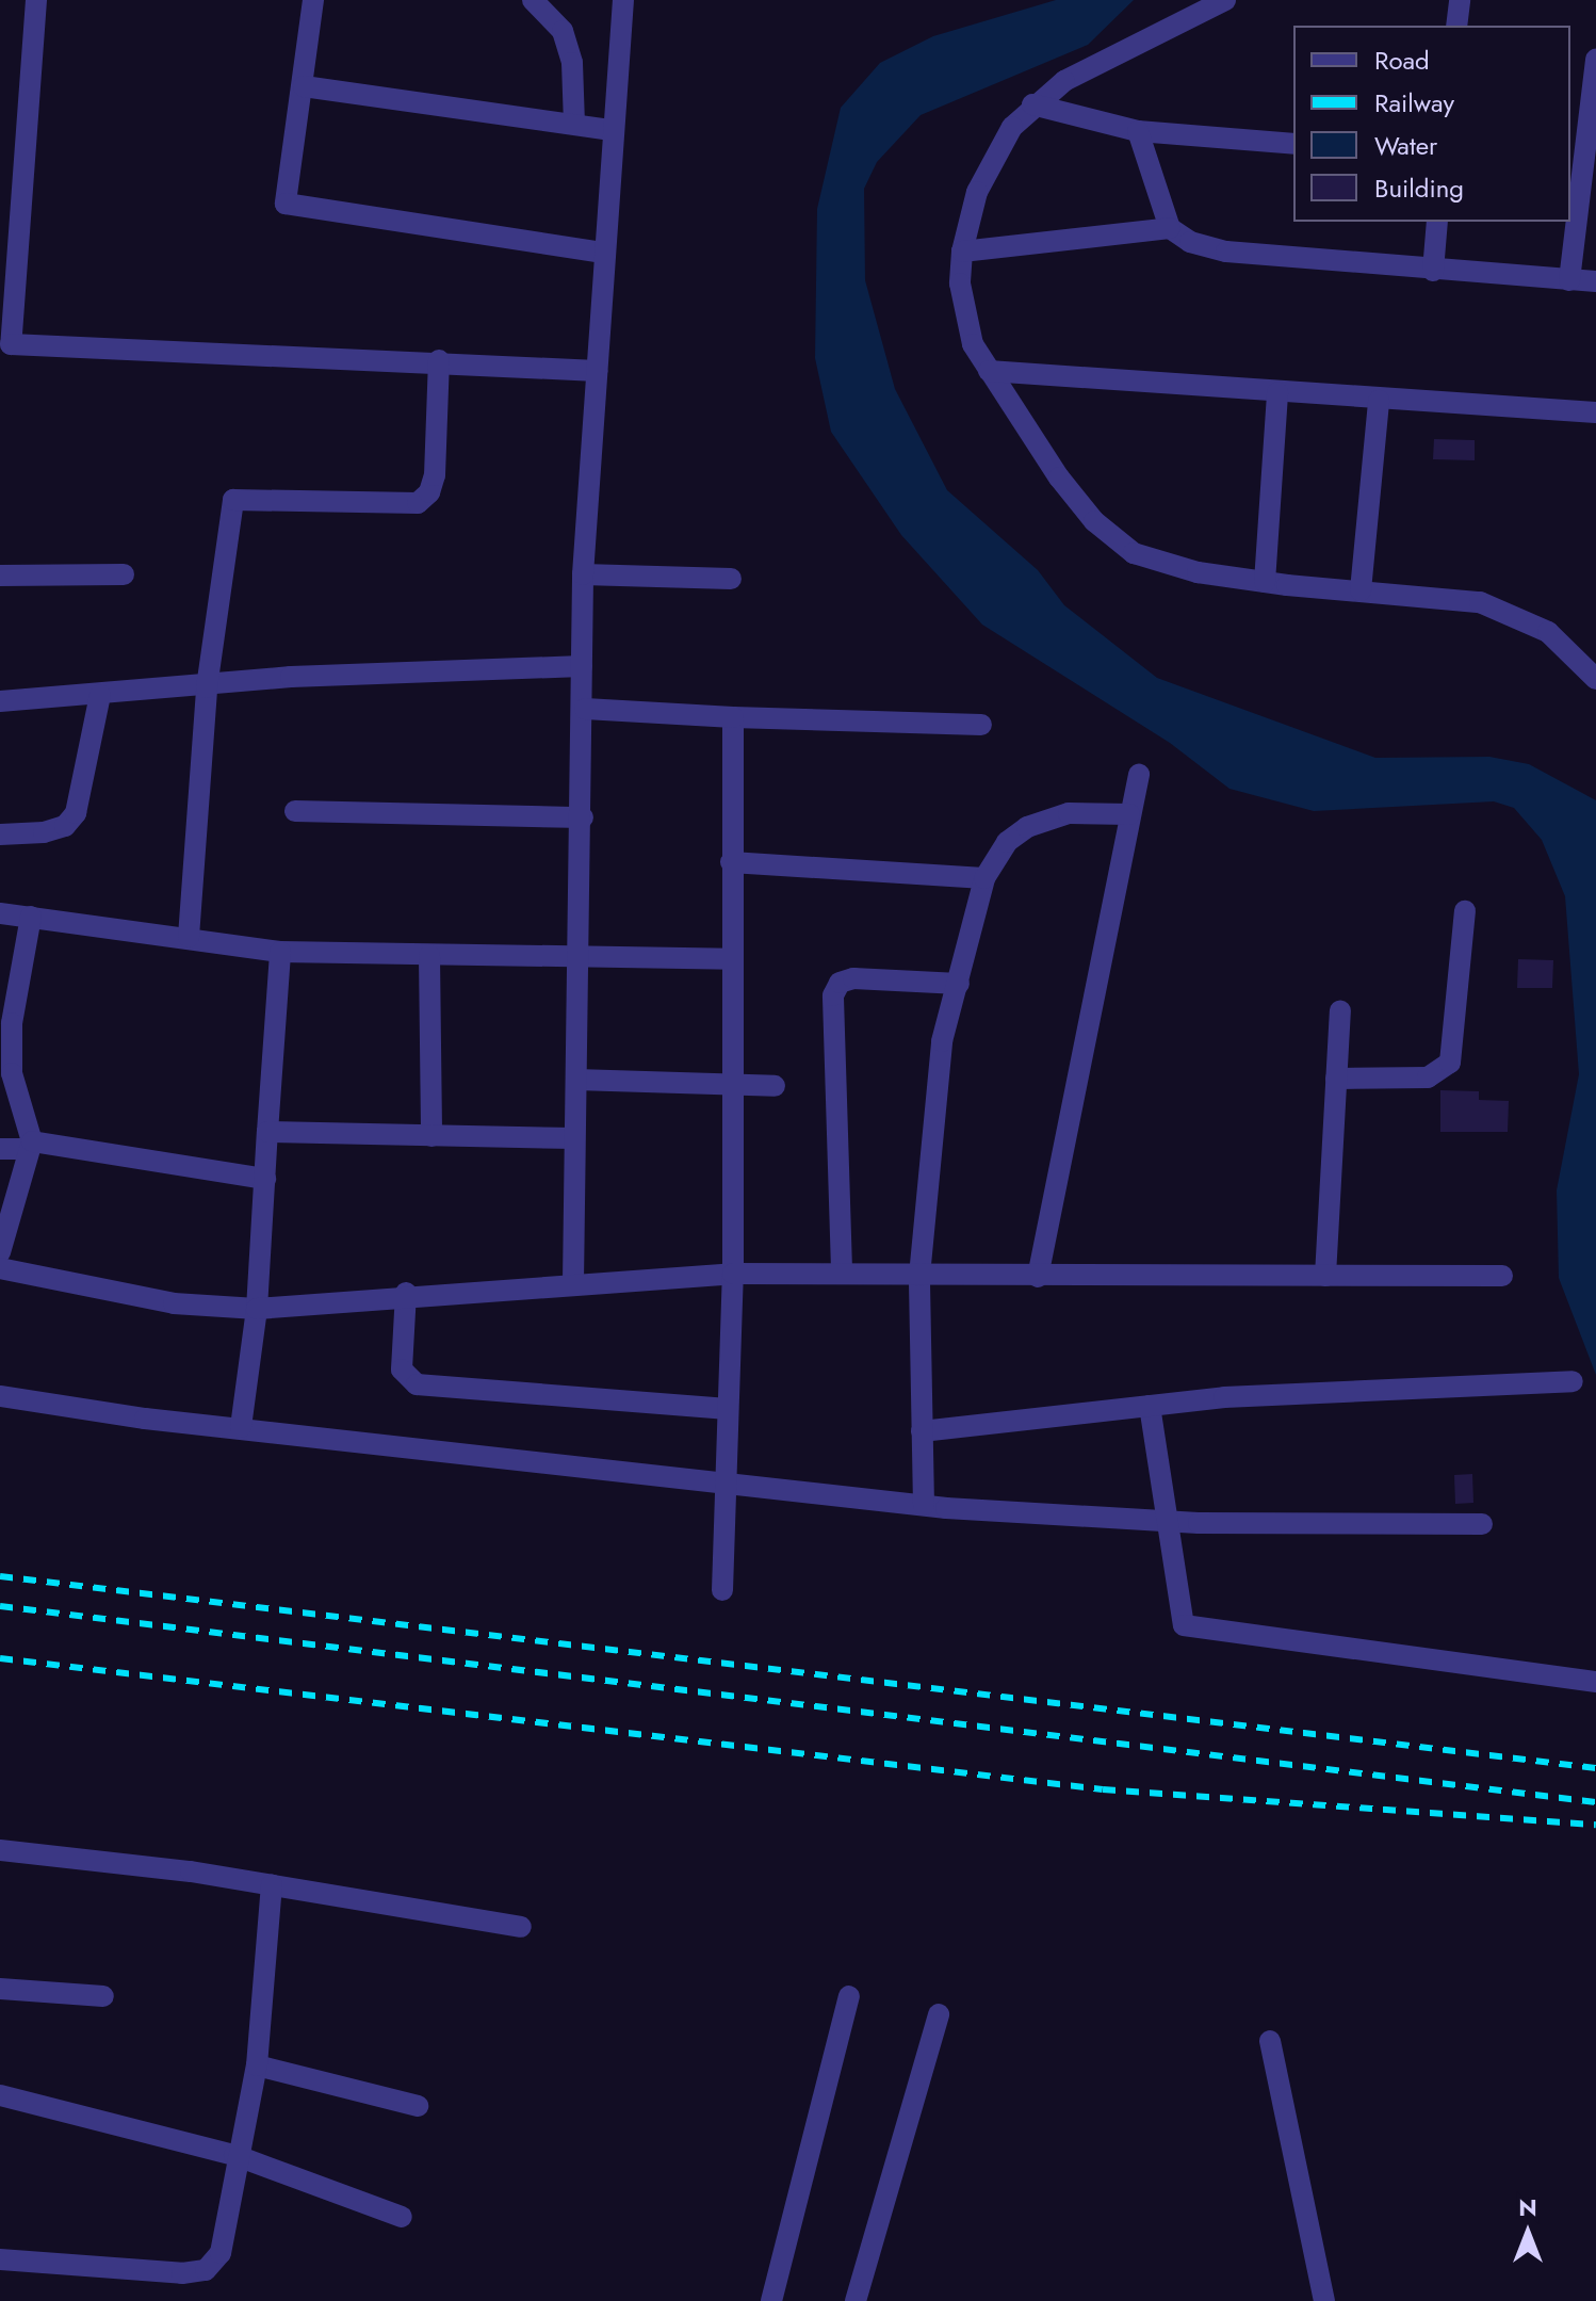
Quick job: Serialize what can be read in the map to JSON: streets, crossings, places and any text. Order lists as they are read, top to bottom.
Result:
{
  "legend": [
    "Road",
    "Railway",
    "Water",
    "Building"
  ],
  "north": "top"
}
